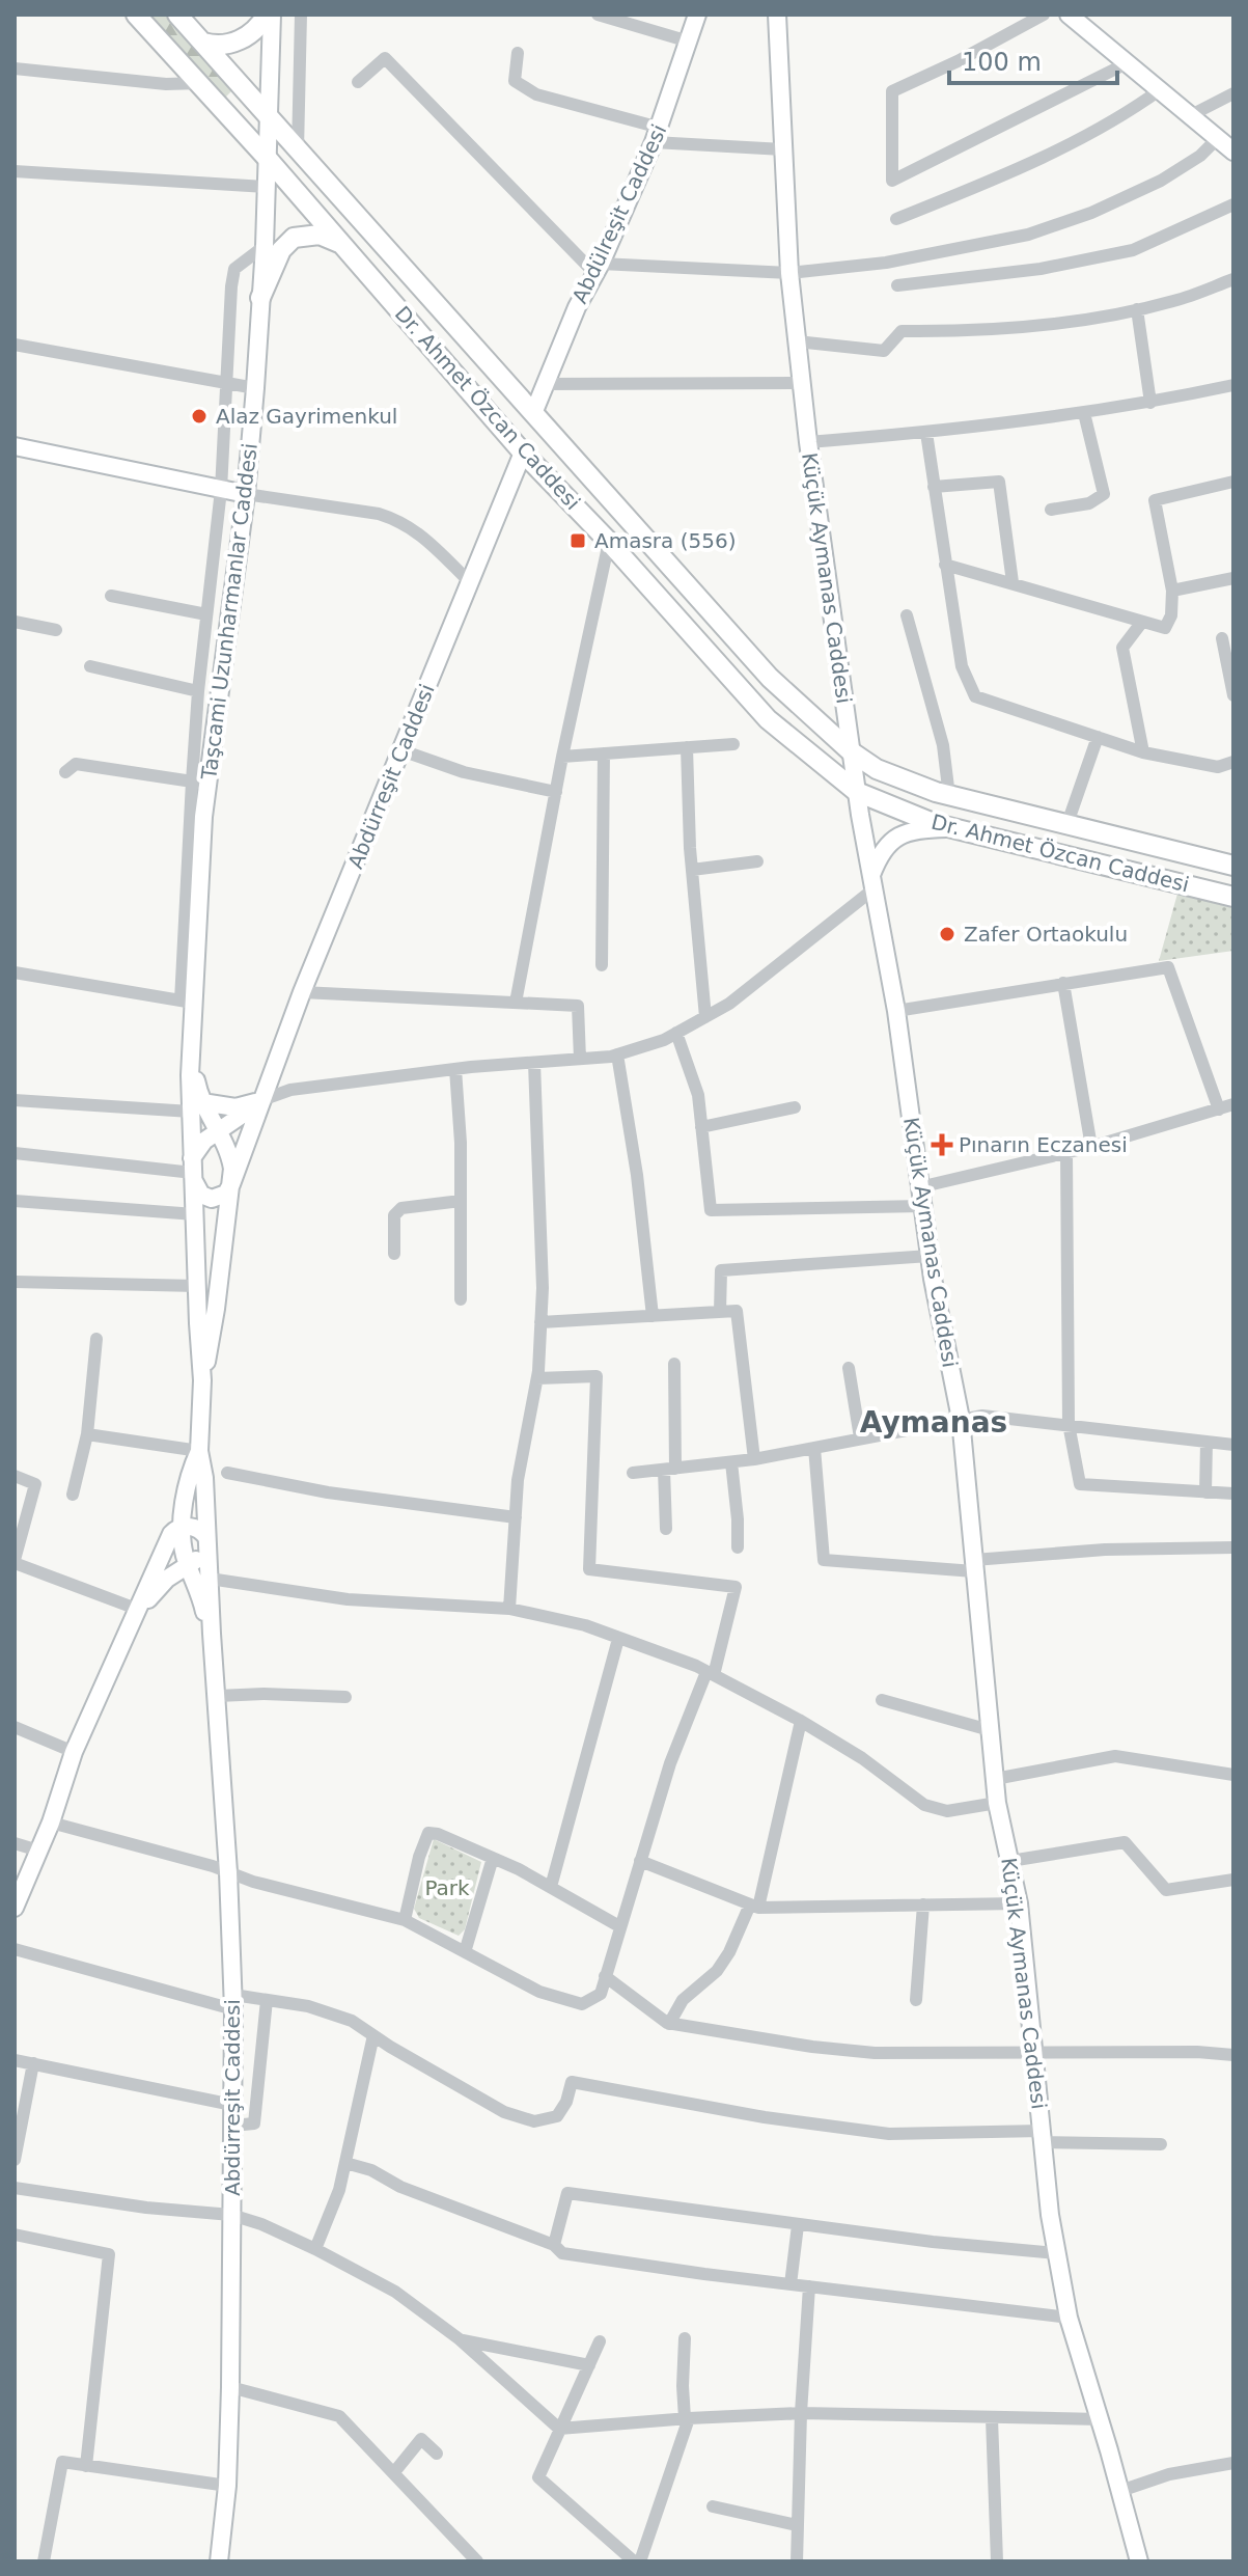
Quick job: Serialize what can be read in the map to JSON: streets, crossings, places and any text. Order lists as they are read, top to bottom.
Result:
{
  "streets": {
    "main road": ["Dr. Ahmet Özcan Caddesi"],
    "street": [
      "Abdülreşit Caddesi",
      "Küçük Aymanas Caddesi",
      "Taşcami Uzunharmanlar Caddesi",
      "Abdürreşit Caddesi"
    ]
  },
  "crossings": [
    ["Abdülreşit Caddesi", "Dr. Ahmet Özcan Caddesi"],
    ["Dr. Ahmet Özcan Caddesi", "Küçük Aymanas Caddesi"],
    ["Dr. Ahmet Özcan Caddesi", "Taşcami Uzunharmanlar Caddesi"],
    ["Dr. Ahmet Özcan Caddesi", "Abdürreşit Caddesi"],
    ["Taşcami Uzunharmanlar Caddesi", "Abdürreşit Caddesi"]
  ],
  "districts": ["Aymanas"],
  "parks": ["Park"],
  "places": {
    "other": ["Alaz Gayrimenkul", "Zafer Ortaokulu"],
    "transit": ["Amasra (556)"],
    "health": ["Pınarın Eczanesi"]
  },
  "scale_bar": "100 m"
}
